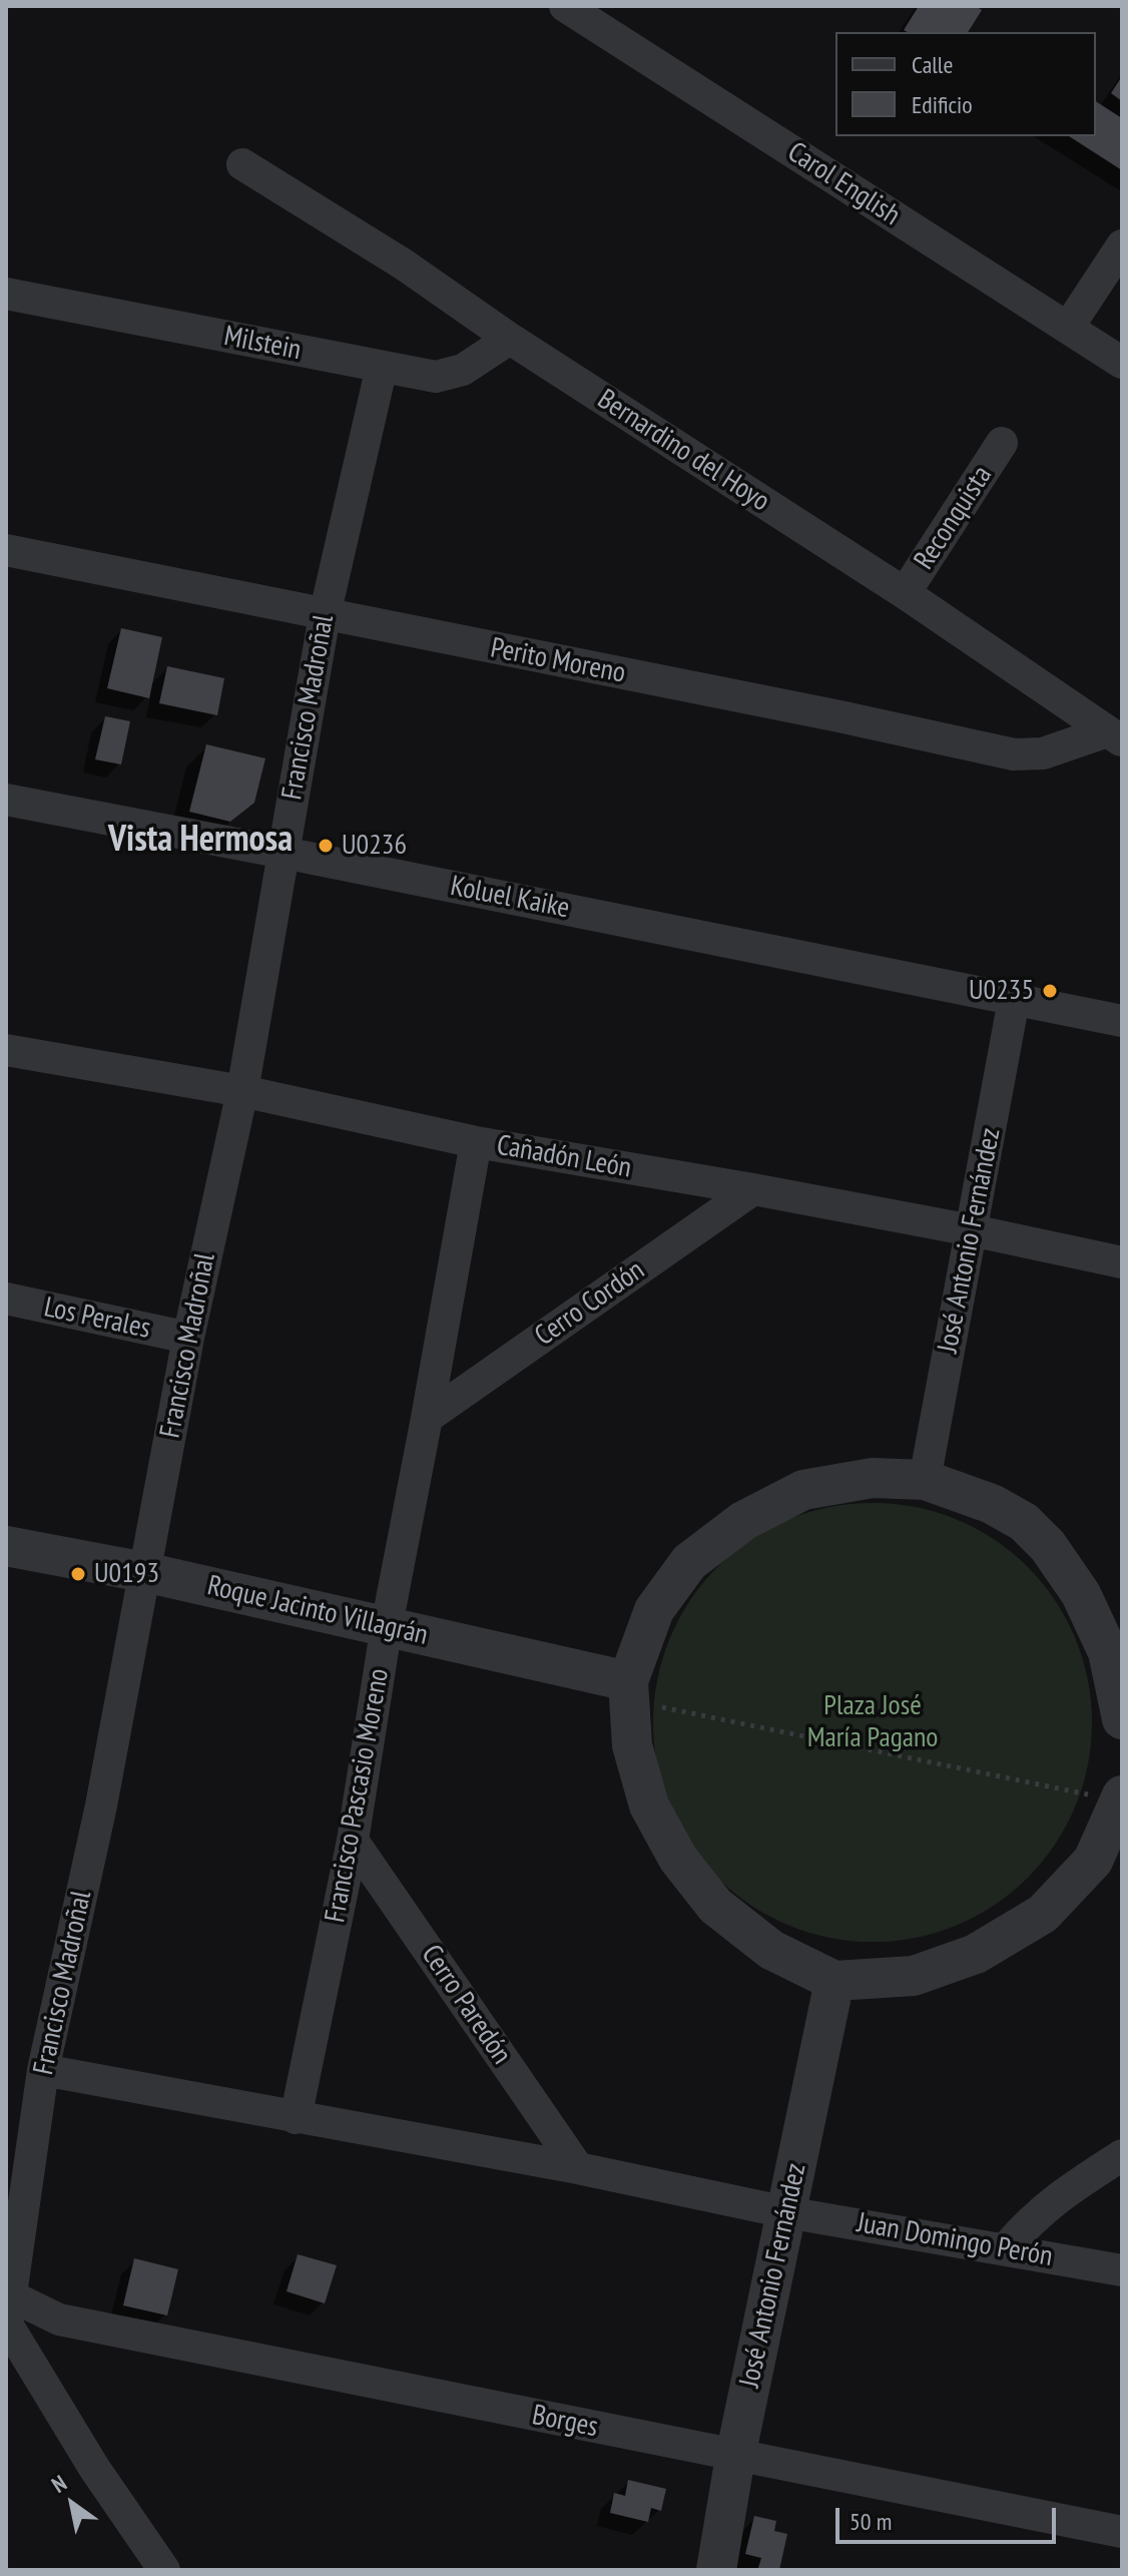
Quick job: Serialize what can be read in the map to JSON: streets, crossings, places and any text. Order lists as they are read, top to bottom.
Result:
{
  "streets": {
    "street": [
      "Carol English",
      "Milstein",
      "Bernardino del Hoyo",
      "Reconquista",
      "Perito Moreno",
      "Francisco Madroñal",
      "Koluel Kaike",
      "Cañadón León",
      "José Antonio Fernández",
      "Cerro Cordón",
      "Los Perales",
      "Roque Jacinto Villagrán",
      "Francisco Pascasio Moreno",
      "Cerro Paredón",
      "Juan Domingo Perón",
      "Borges"
    ]
  },
  "crossings": [
    ["Milstein", "Bernardino del Hoyo"],
    ["Milstein", "Francisco Madroñal"],
    ["Bernardino del Hoyo", "Reconquista"],
    ["Bernardino del Hoyo", "Perito Moreno"],
    ["Perito Moreno", "Francisco Madroñal"],
    ["Francisco Madroñal", "Koluel Kaike"],
    ["Francisco Madroñal", "Cañadón León"],
    ["Francisco Madroñal", "Los Perales"],
    ["Francisco Madroñal", "Roque Jacinto Villagrán"],
    ["Francisco Madroñal", "Juan Domingo Perón"],
    ["Francisco Madroñal", "Borges"],
    ["Koluel Kaike", "José Antonio Fernández"],
    ["Cañadón León", "José Antonio Fernández"],
    ["Cañadón León", "Cerro Cordón"],
    ["Cañadón León", "Francisco Pascasio Moreno"],
    ["José Antonio Fernández", "Juan Domingo Perón"],
    ["José Antonio Fernández", "Borges"],
    ["Cerro Cordón", "Francisco Pascasio Moreno"],
    ["Roque Jacinto Villagrán", "Francisco Pascasio Moreno"],
    ["Francisco Pascasio Moreno", "Cerro Paredón"],
    ["Francisco Pascasio Moreno", "Juan Domingo Perón"],
    ["Cerro Paredón", "Juan Domingo Perón"]
  ],
  "districts": ["Vista Hermosa"],
  "parks": ["Plaza José María Pagano"],
  "places": ["U0236", "U0235", "U0193"],
  "legend": ["Calle", "Edificio"],
  "scale_bar": "50 m",
  "north": "top left"
}
